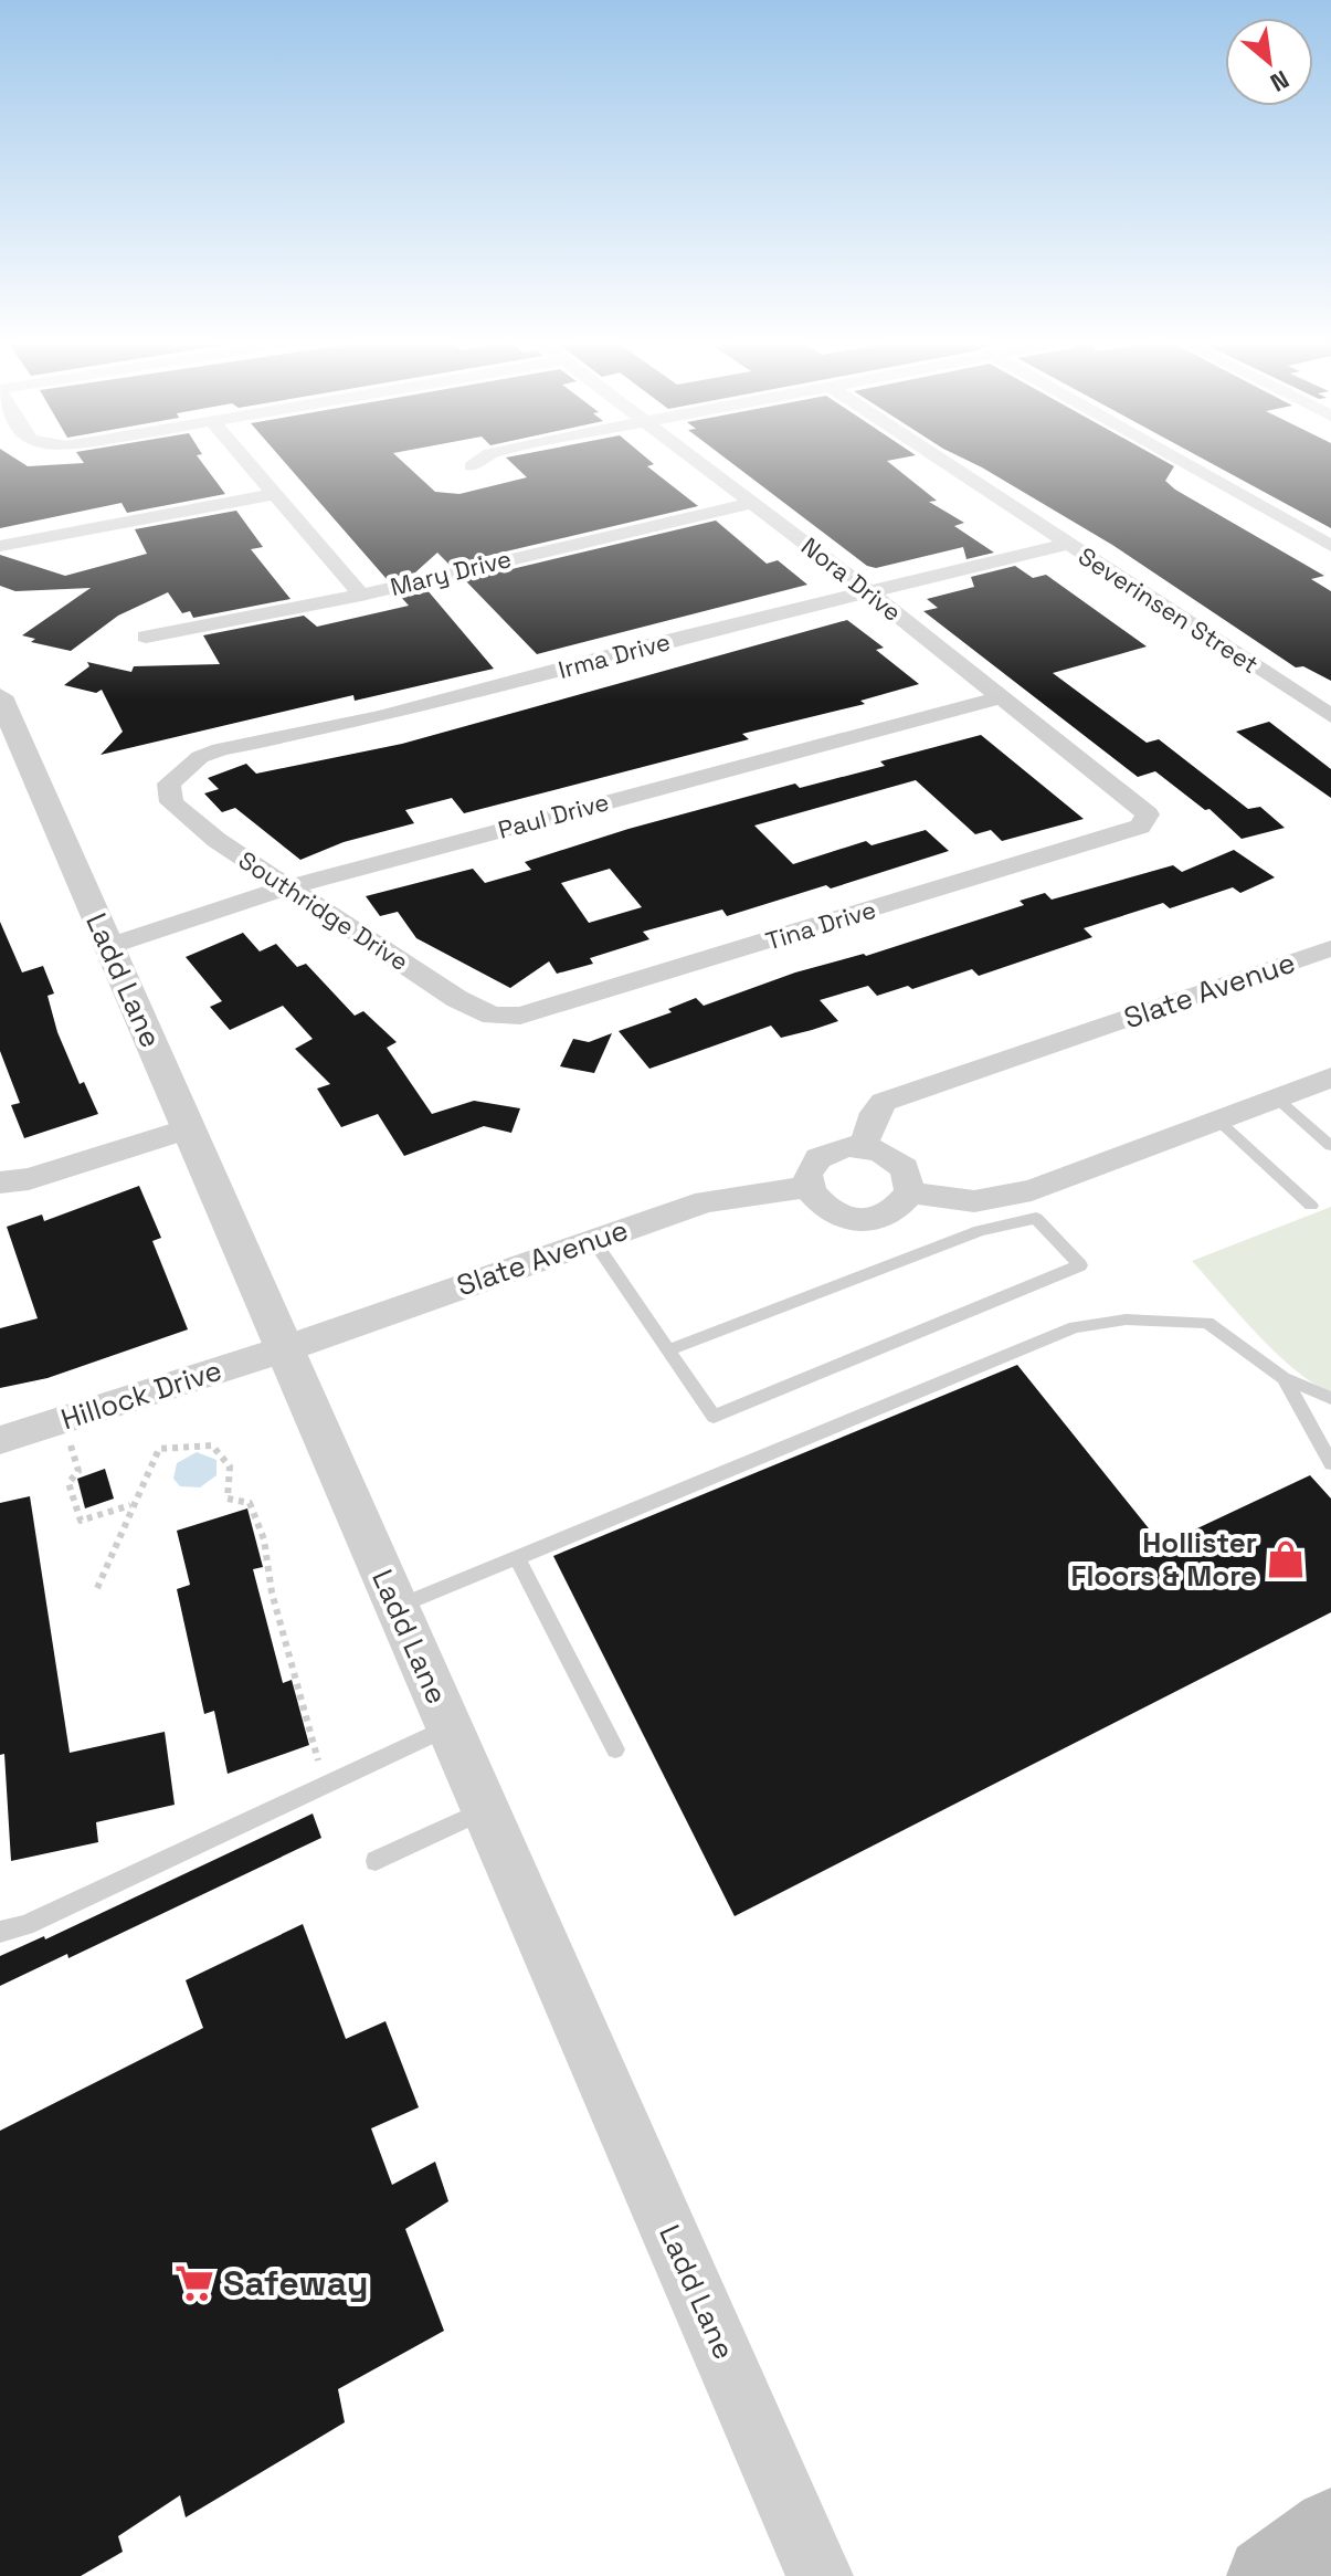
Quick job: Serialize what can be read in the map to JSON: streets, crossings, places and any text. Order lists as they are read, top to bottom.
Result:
{
  "streets": {
    "street": [
      "Mary Drive",
      "Nora Drive",
      "Severinsen Street",
      "Irma Drive",
      "Paul Drive",
      "Southridge Drive",
      "Tina Drive",
      "Ladd Lane",
      "Slate Avenue",
      "Hillock Drive"
    ]
  },
  "crossings": [
    ["Mary Drive", "Nora Drive"],
    ["Nora Drive", "Irma Drive"],
    ["Nora Drive", "Paul Drive"],
    ["Nora Drive", "Tina Drive"],
    ["Severinsen Street", "Irma Drive"],
    ["Irma Drive", "Southridge Drive"],
    ["Paul Drive", "Southridge Drive"],
    ["Paul Drive", "Ladd Lane"],
    ["Southridge Drive", "Tina Drive"],
    ["Ladd Lane", "Slate Avenue"],
    ["Ladd Lane", "Hillock Drive"],
    ["Slate Avenue", "Hillock Drive"]
  ],
  "places": {
    "shop": ["Hollister Floors & More"],
    "supermarket": ["Safeway"]
  },
  "north": "bottom right"
}
